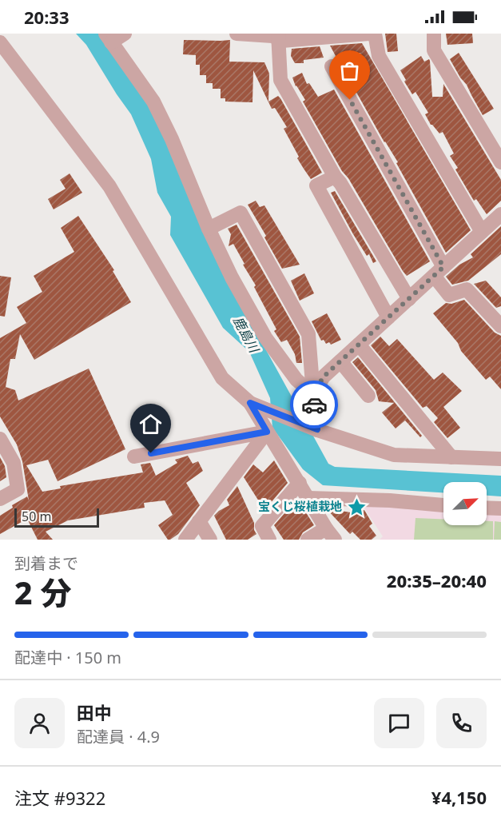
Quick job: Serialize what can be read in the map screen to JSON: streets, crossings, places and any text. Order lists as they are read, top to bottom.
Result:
{
  "water": ["鹿島川"],
  "places": {
    "place": ["宝くじ桜植栽地"]
  },
  "scale_bar": "50 m",
  "north": "top right",
  "page": {
    "status": "20:33",
    "scale": "50 m",
    "heading": ["2 分", "到着まで", "20:35–20:40"],
    "panel": [
      "田中",
      "配達員 · 4.9",
      "注文 #9322",
      "¥4,150"
    ],
    "bar": "配達中 · 150 m"
  }
}
